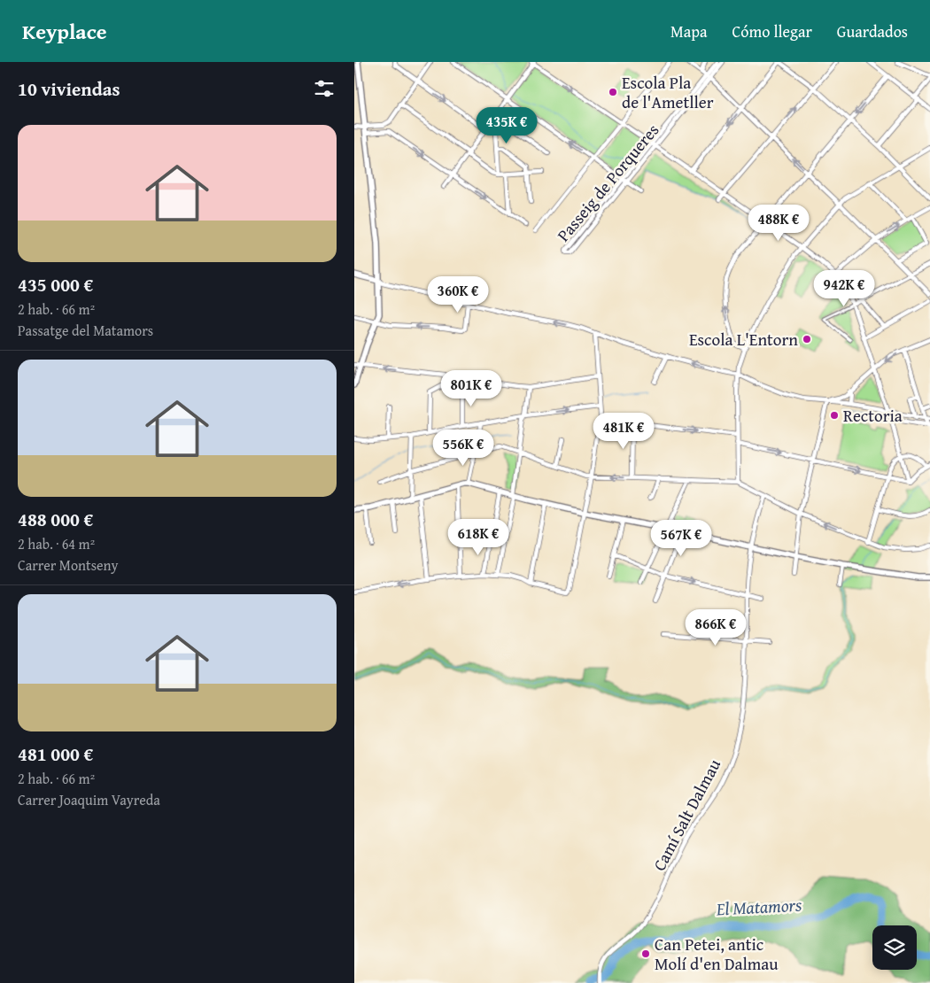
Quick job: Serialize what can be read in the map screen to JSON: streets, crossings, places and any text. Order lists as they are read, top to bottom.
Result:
{
  "streets": {
    "street": ["Passeig de Porqueres", "Camí Salt Dalmau"]
  },
  "water": ["El Matamors"],
  "places": [
    "Escola Pla de l'Ametller",
    "Escola L'Entorn",
    "Rectoria",
    "Can Petei, antic Molí d'en Dalmau"
  ],
  "page": {
    "header": "Keyplace",
    "nav": ["Mapa", "Cómo llegar", "Guardados"],
    "heading": "10 viviendas",
    "price": [
      "435K €",
      "488K €",
      "942K €",
      "360K €",
      "801K €",
      "481K €",
      "556K €",
      "618K €",
      "567K €",
      "866K €"
    ],
    "list": [
      {
        "name": "435 000 €",
        "note": "2 hab. · 66 m² · Passatge del Matamors"
      },
      {
        "name": "488 000 €",
        "note": "2 hab. · 64 m² · Carrer Montseny"
      },
      {
        "name": "481 000 €",
        "note": "2 hab. · 66 m² · Carrer Joaquim Vayreda"
      }
    ]
  }
}
